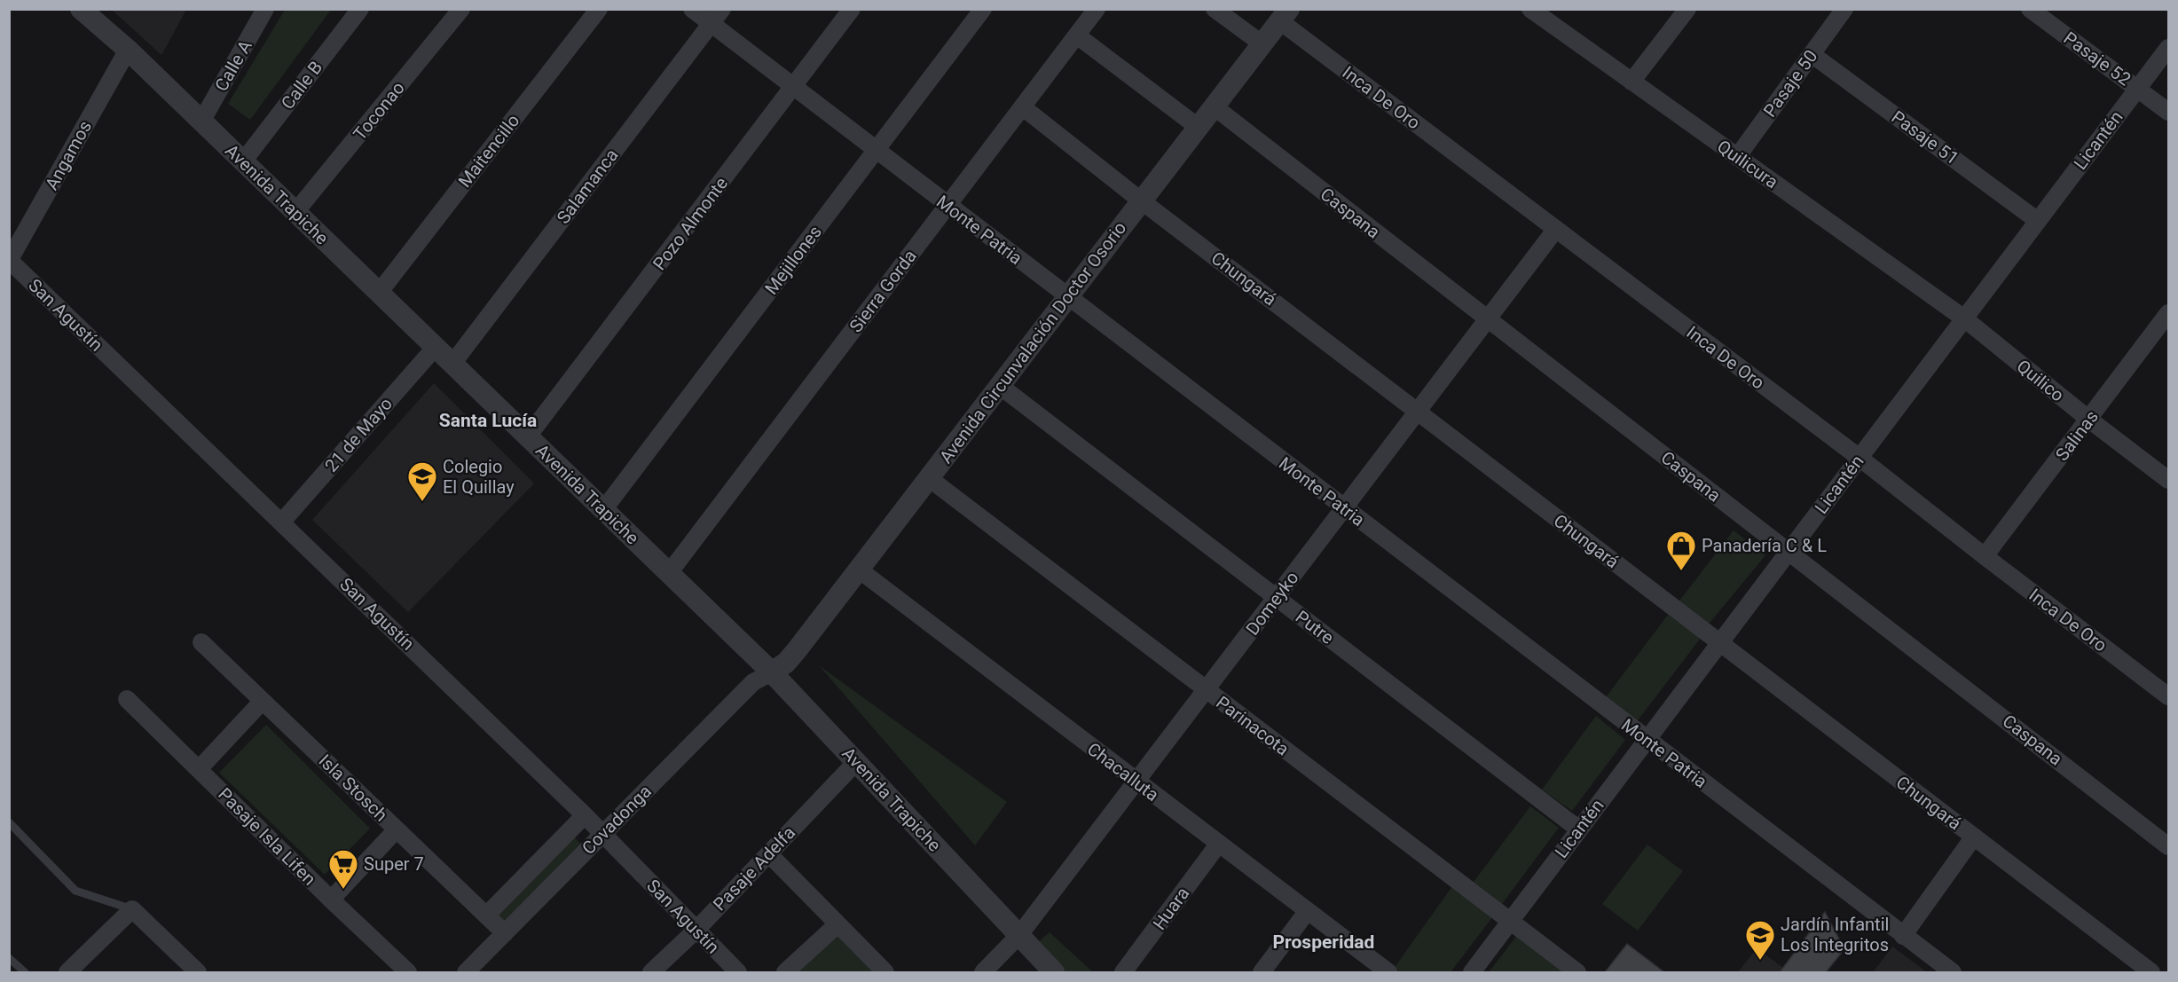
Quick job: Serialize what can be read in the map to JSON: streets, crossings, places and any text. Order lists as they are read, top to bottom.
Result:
{
  "streets": {
    "street": [
      "Pasaje 52",
      "Calle A",
      "Pasaje 50",
      "Calle B",
      "Inca De Oro",
      "Toconao",
      "Pasaje 51",
      "Licantén",
      "Maitencillo",
      "Angamos",
      "Quilicura",
      "Salamanca",
      "Avenida Trapiche",
      "Caspana",
      "Pozo Almonte",
      "Monte Patria",
      "Mejillones",
      "Chungará",
      "Sierra Gorda",
      "San Agustín",
      "Avenida Circunvalación Doctor Osorio",
      "Quilico",
      "21 de Mayo",
      "Salinas",
      "Domeyko",
      "Putre",
      "Parinacota",
      "Chacalluta",
      "Isla Stosch",
      "Covadonga",
      "Pasaje Isla Lifen",
      "Pasaje Adelfa",
      "Huara"
    ]
  },
  "crossings": [
    ["Pasaje 52", "Licantén"],
    ["Calle A", "Avenida Trapiche"],
    ["Pasaje 50", "Pasaje 51"],
    ["Pasaje 50", "Quilicura"],
    ["Calle B", "Avenida Trapiche"],
    ["Inca De Oro", "Licantén"],
    ["Inca De Oro", "Avenida Circunvalación Doctor Osorio"],
    ["Inca De Oro", "Salinas"],
    ["Inca De Oro", "Domeyko"],
    ["Toconao", "Avenida Trapiche"],
    ["Pasaje 51", "Licantén"],
    ["Licantén", "Quilicura"],
    ["Licantén", "Caspana"],
    ["Licantén", "Monte Patria"],
    ["Licantén", "Chungará"],
    ["Licantén", "Quilico"],
    ["Licantén", "Putre"],
    ["Licantén", "Parinacota"],
    ["Maitencillo", "Avenida Trapiche"],
    ["Angamos", "Avenida Trapiche"],
    ["Angamos", "San Agustín"],
    ["Quilicura", "Quilico"],
    ["Salamanca", "Avenida Trapiche"],
    ["Salamanca", "Monte Patria"],
    ["Avenida Trapiche", "Pozo Almonte"],
    ["Avenida Trapiche", "Mejillones"],
    ["Avenida Trapiche", "Sierra Gorda"],
    ["Avenida Trapiche", "Avenida Circunvalación Doctor Osorio"],
    ["Avenida Trapiche", "21 de Mayo"],
    ["Avenida Trapiche", "Domeyko"],
    ["Avenida Trapiche", "Covadonga"],
    ["Avenida Trapiche", "Pasaje Adelfa"],
    ["Caspana", "Avenida Circunvalación Doctor Osorio"],
    ["Caspana", "Domeyko"],
    ["Pozo Almonte", "Monte Patria"],
    ["Monte Patria", "Mejillones"],
    ["Monte Patria", "Sierra Gorda"],
    ["Monte Patria", "Avenida Circunvalación Doctor Osorio"],
    ["Monte Patria", "Domeyko"],
    ["Chungará", "Sierra Gorda"],
    ["Chungará", "Avenida Circunvalación Doctor Osorio"],
    ["Chungará", "Domeyko"],
    ["San Agustín", "21 de Mayo"],
    ["San Agustín", "Covadonga"],
    ["San Agustín", "Pasaje Adelfa"],
    ["Avenida Circunvalación Doctor Osorio", "Putre"],
    ["Avenida Circunvalación Doctor Osorio", "Parinacota"],
    ["Avenida Circunvalación Doctor Osorio", "Chacalluta"],
    ["Avenida Circunvalación Doctor Osorio", "Covadonga"],
    ["Quilico", "Salinas"],
    ["Domeyko", "Putre"],
    ["Domeyko", "Parinacota"],
    ["Domeyko", "Chacalluta"],
    ["Chacalluta", "Huara"],
    ["Isla Stosch", "Covadonga"]
  ],
  "districts": ["Santa Lucía", "Prosperidad"],
  "places": {
    "school or university": ["Colegio El Quillay", "Jardín Infantil Los Integritos"],
    "shop": ["Panadería C & L"],
    "supermarket": ["Super 7"]
  }
}
